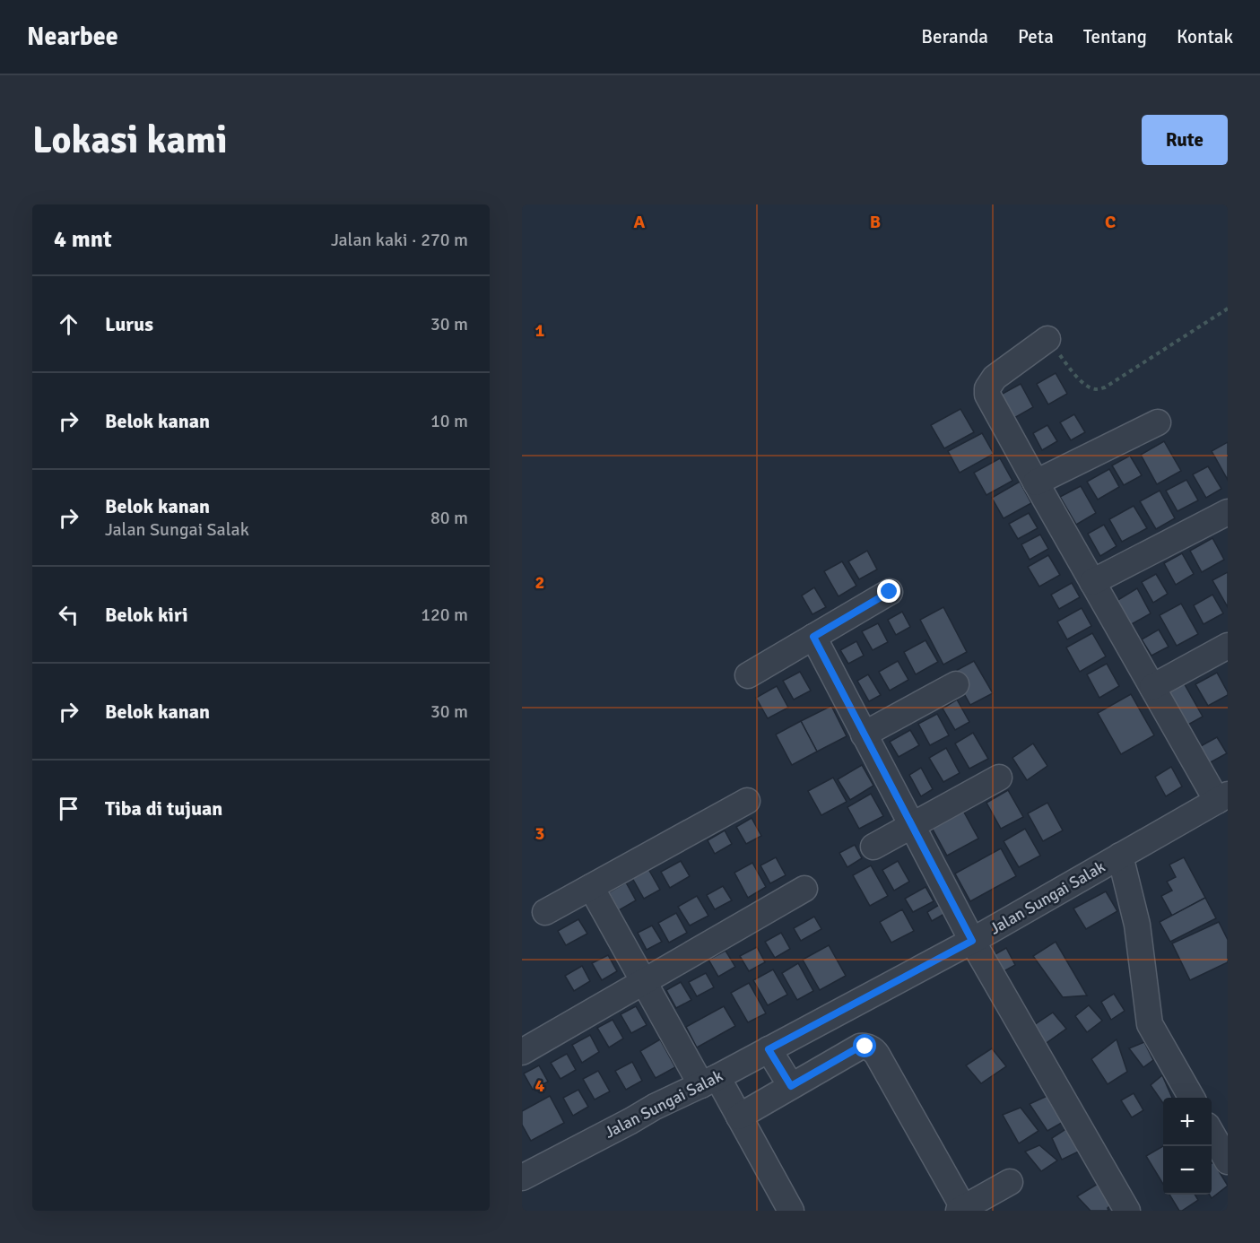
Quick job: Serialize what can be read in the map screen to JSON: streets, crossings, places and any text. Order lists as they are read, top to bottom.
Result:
{
  "streets": {
    "street": ["Jalan Sungai Salak"]
  },
  "page": {
    "header": "Nearbee",
    "nav": [
      "Beranda",
      "Peta",
      "Tentang",
      "Kontak"
    ],
    "buttons": "Rute",
    "title": "Lokasi kami",
    "heading": ["4 mnt", "Jalan kaki · 270 m"],
    "list": [
      ["Lurus", "30 m"],
      ["Belok kanan", "10 m"],
      ["Belok kanan", "Jalan Sungai Salak", "80 m"],
      ["Belok kiri", "120 m"],
      ["Belok kanan", "30 m"],
      "Tiba di tujuan"
    ],
    "map_buttons": ["+", "−"]
  },
  "grid": {
    "columns": ["A", "B", "C"],
    "rows": [
      "1",
      "2",
      "3",
      "4"
    ]
  }
}
